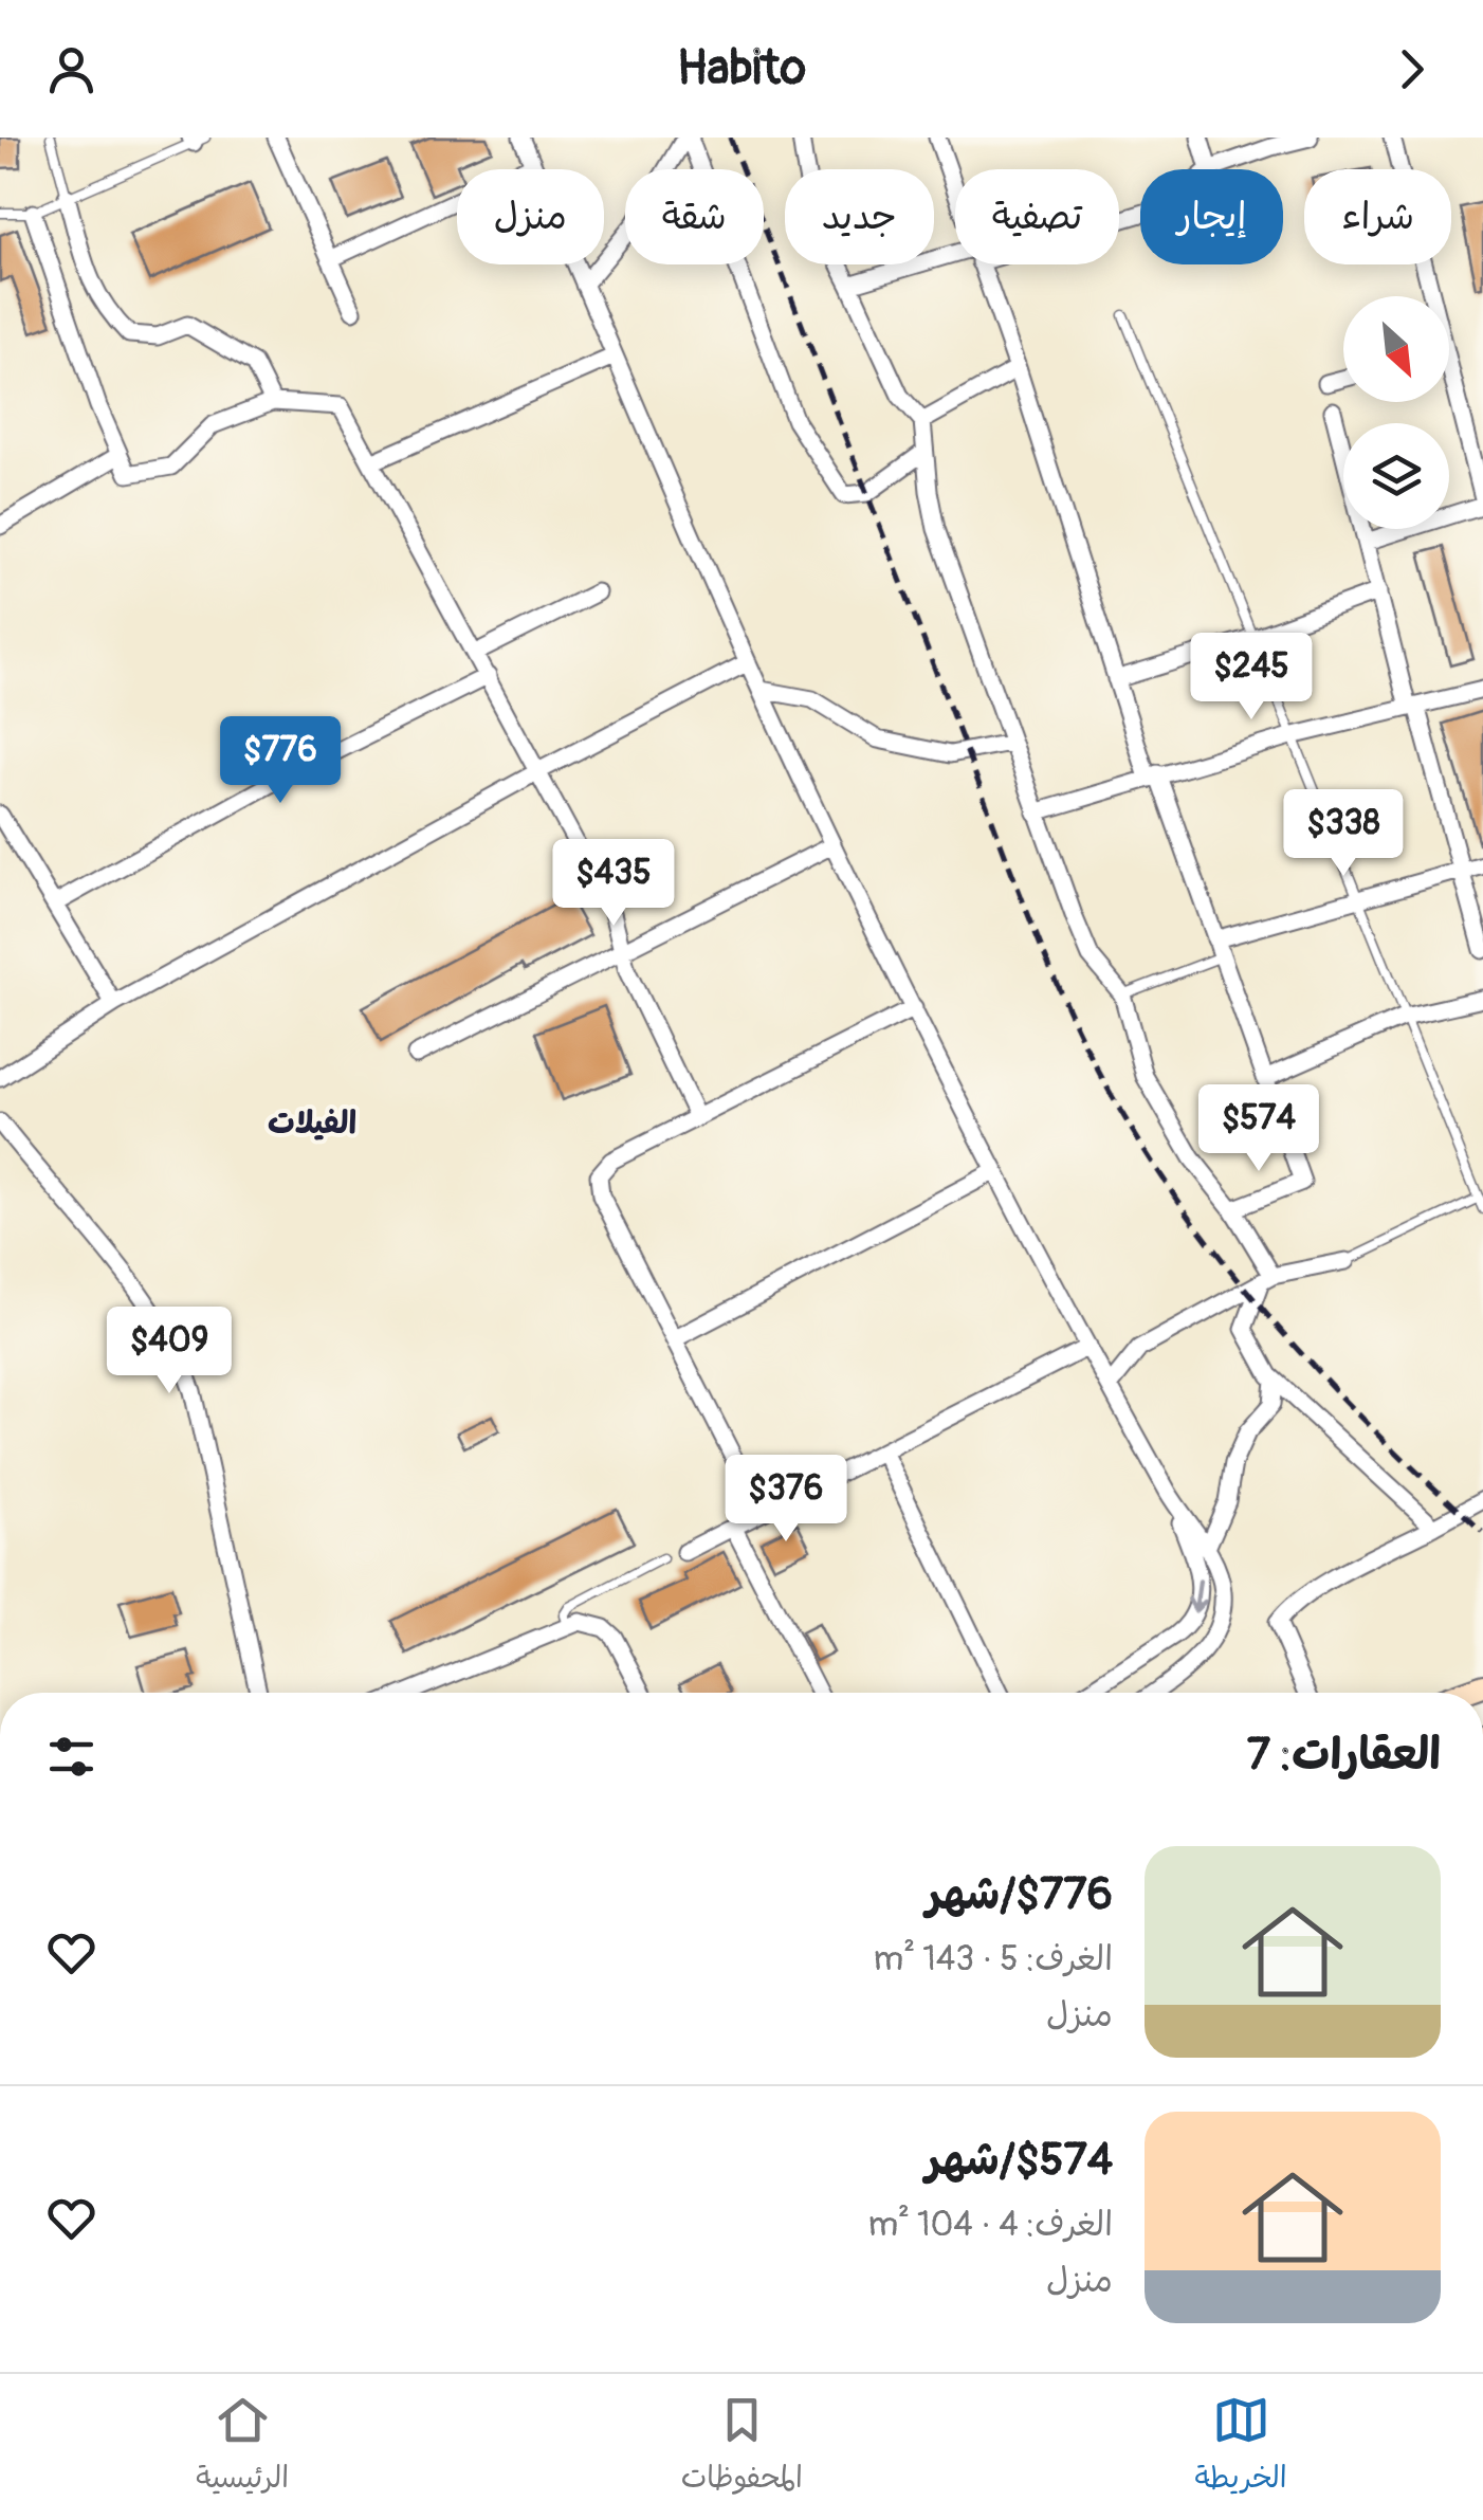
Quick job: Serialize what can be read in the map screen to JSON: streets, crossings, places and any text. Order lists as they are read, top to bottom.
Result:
{
  "districts": ["الفيلات"],
  "north": "bottom right",
  "page": {
    "header": "Habito",
    "chip": [
      "شراء",
      "إيجار",
      "تصفية",
      "جديد",
      "شقة",
      "منزل"
    ],
    "price": [
      "$245",
      "$776",
      "$338",
      "$435",
      "$574",
      "$409",
      "$376"
    ],
    "heading": "العقارات: 7",
    "list": [
      {
        "name": "$776/شهر",
        "note": "الغرف: 5 · 143 m² · منزل"
      },
      {
        "name": "$574/شهر",
        "note": "الغرف: 4 · 104 m² · منزل"
      }
    ],
    "tabs": ["الخريطة", "المحفوظات", "الرئيسية"]
  }
}
